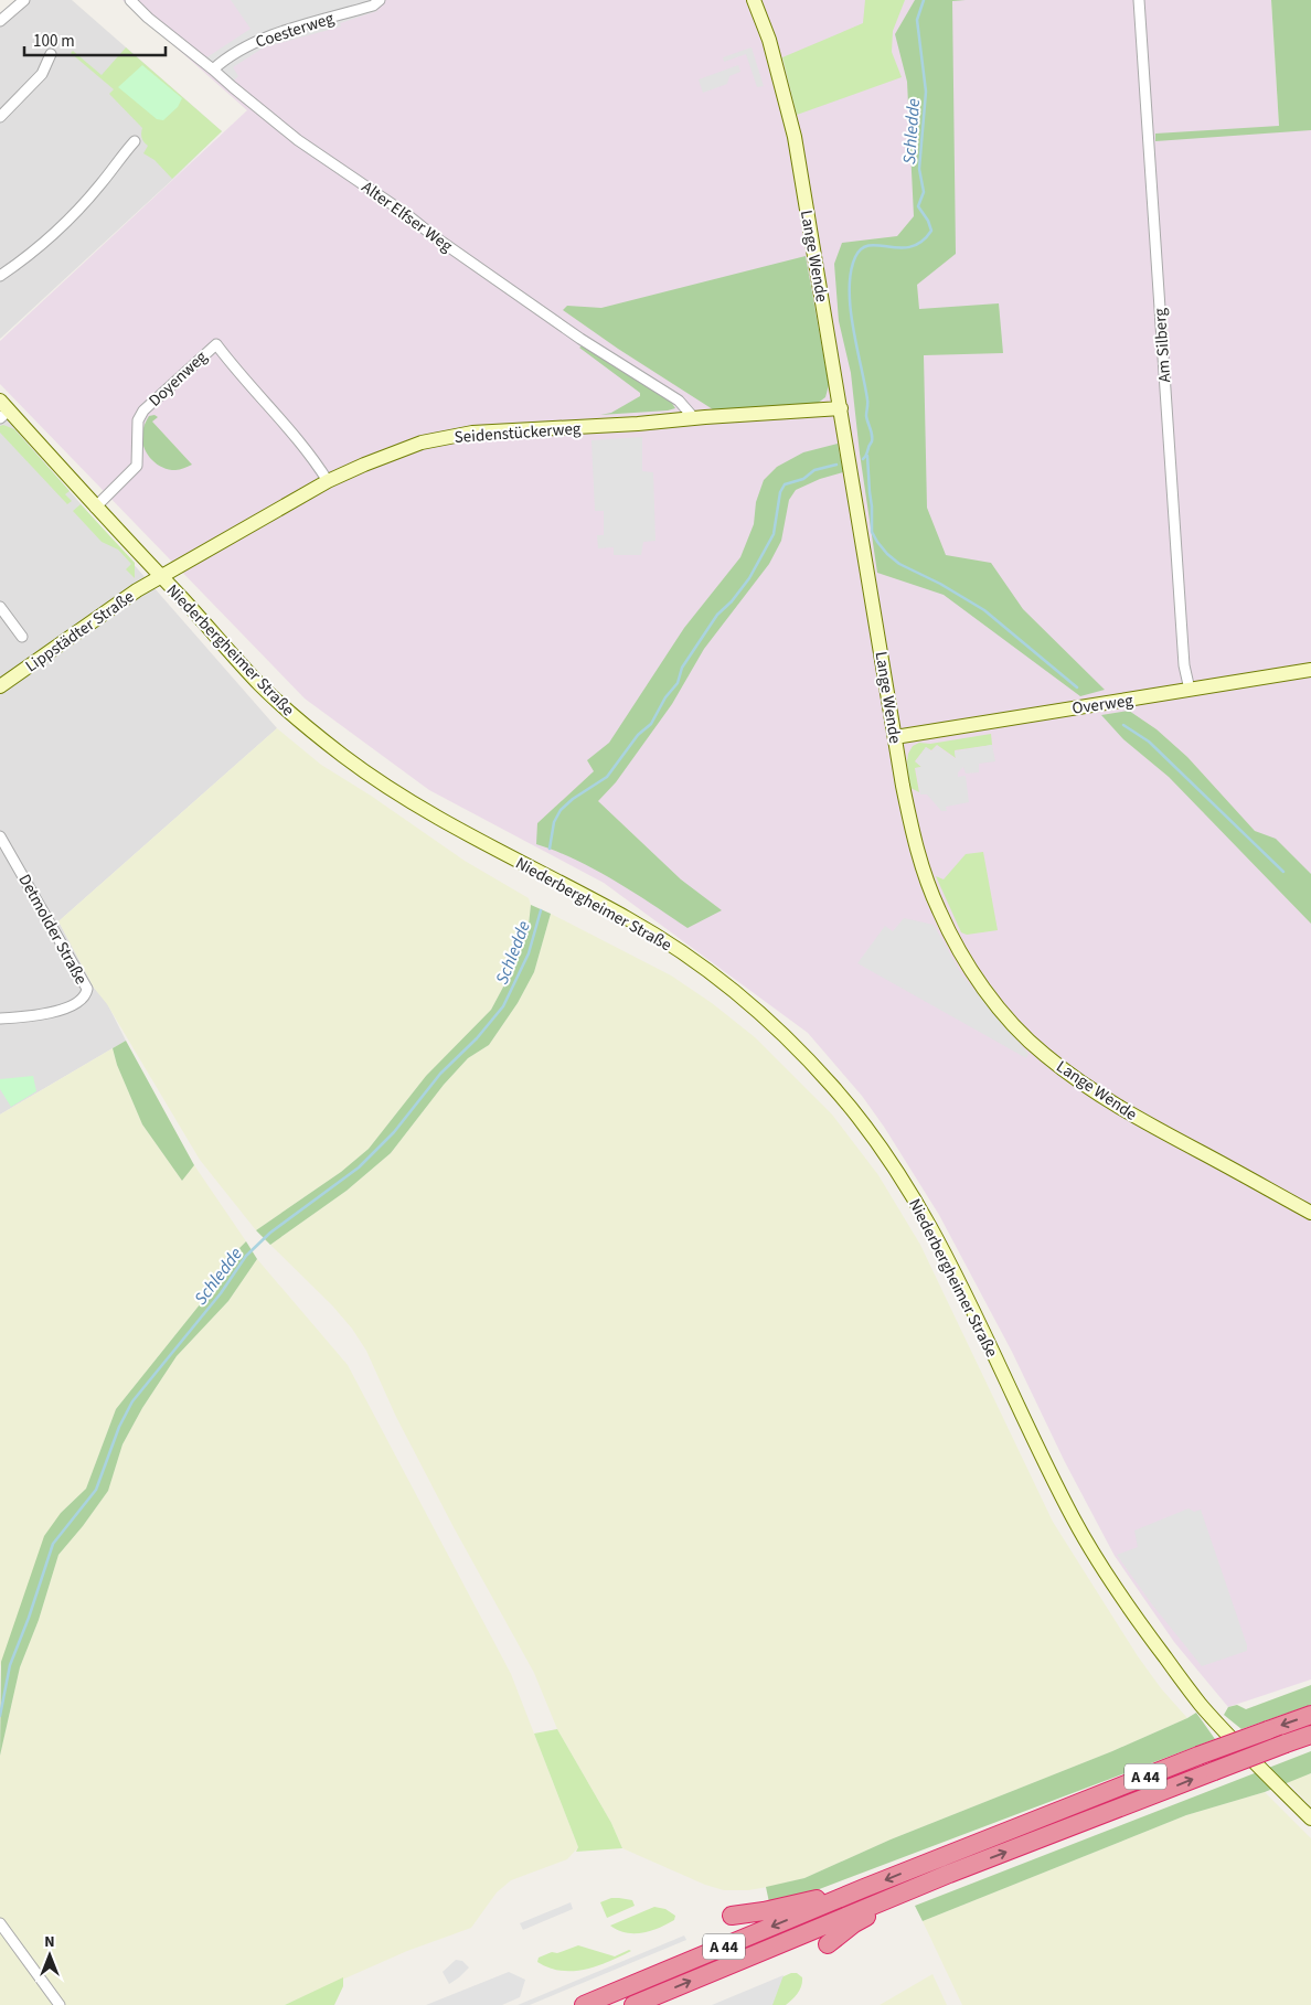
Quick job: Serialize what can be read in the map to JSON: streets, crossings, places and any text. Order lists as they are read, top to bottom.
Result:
{
  "streets": {
    "highway": ["A 44"],
    "street": [
      "Coesterweg",
      "Alter Elfser Weg",
      "Lange Wende",
      "Am Silberg",
      "Doyenweg",
      "Seidenstückerweg",
      "Lippstädter Straße",
      "Niederbergheimer Straße",
      "Overweg",
      "Detmolder Straße"
    ]
  },
  "crossings": [
    ["Coesterweg", "Alter Elfser Weg"],
    ["Alter Elfser Weg", "Seidenstückerweg"],
    ["Lange Wende", "Seidenstückerweg"],
    ["Lange Wende", "Overweg"],
    ["Am Silberg", "Overweg"],
    ["Doyenweg", "Seidenstückerweg"],
    ["Doyenweg", "Niederbergheimer Straße"],
    ["Seidenstückerweg", "Lippstädter Straße"],
    ["Seidenstückerweg", "Niederbergheimer Straße"],
    ["Lippstädter Straße", "Niederbergheimer Straße"]
  ],
  "water": ["Schledde"],
  "scale_bar": "100 m",
  "north": "top"
}
